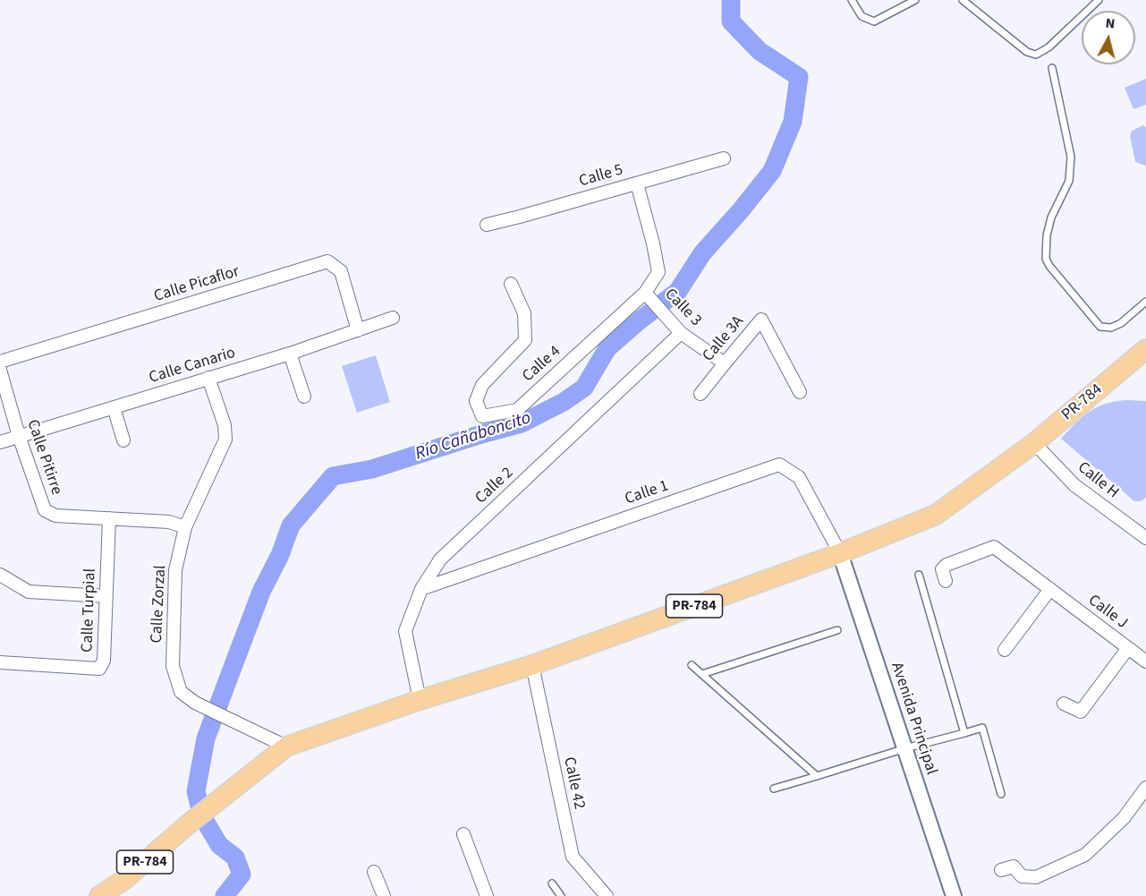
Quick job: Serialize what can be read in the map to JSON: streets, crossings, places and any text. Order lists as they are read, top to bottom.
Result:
{
  "streets": {
    "main road": ["PR-784"],
    "street": [
      "Calle 5",
      "Calle Picaflor",
      "Calle 3",
      "Calle 3A",
      "Calle 4",
      "Calle Canario",
      "Calle Pitirre",
      "Calle H",
      "Calle 2",
      "Calle 1",
      "Calle Zorzal",
      "Calle Turpial",
      "Calle J",
      "Avenida Principal",
      "Calle 42"
    ]
  },
  "crossings": [
    ["Calle 5", "Calle 4"],
    ["Calle Picaflor", "Calle Canario"],
    ["Calle 3", "Calle 3A"],
    ["Calle 3", "Calle 4"],
    ["Calle 3", "Calle 2"],
    ["Calle Canario", "Calle Pitirre"],
    ["Calle Canario", "Calle Zorzal"],
    ["PR-784", "Calle H"],
    ["PR-784", "Calle 2"],
    ["PR-784", "Calle 1"],
    ["PR-784", "Calle Zorzal"],
    ["PR-784", "Avenida Principal"],
    ["PR-784", "Calle 42"],
    ["Calle Pitirre", "Calle Zorzal"],
    ["Calle Pitirre", "Calle Turpial"],
    ["Calle 2", "Calle 1"],
    ["Calle 1", "Avenida Principal"]
  ],
  "water": ["Río Cañaboncito"],
  "north": "top"
}
